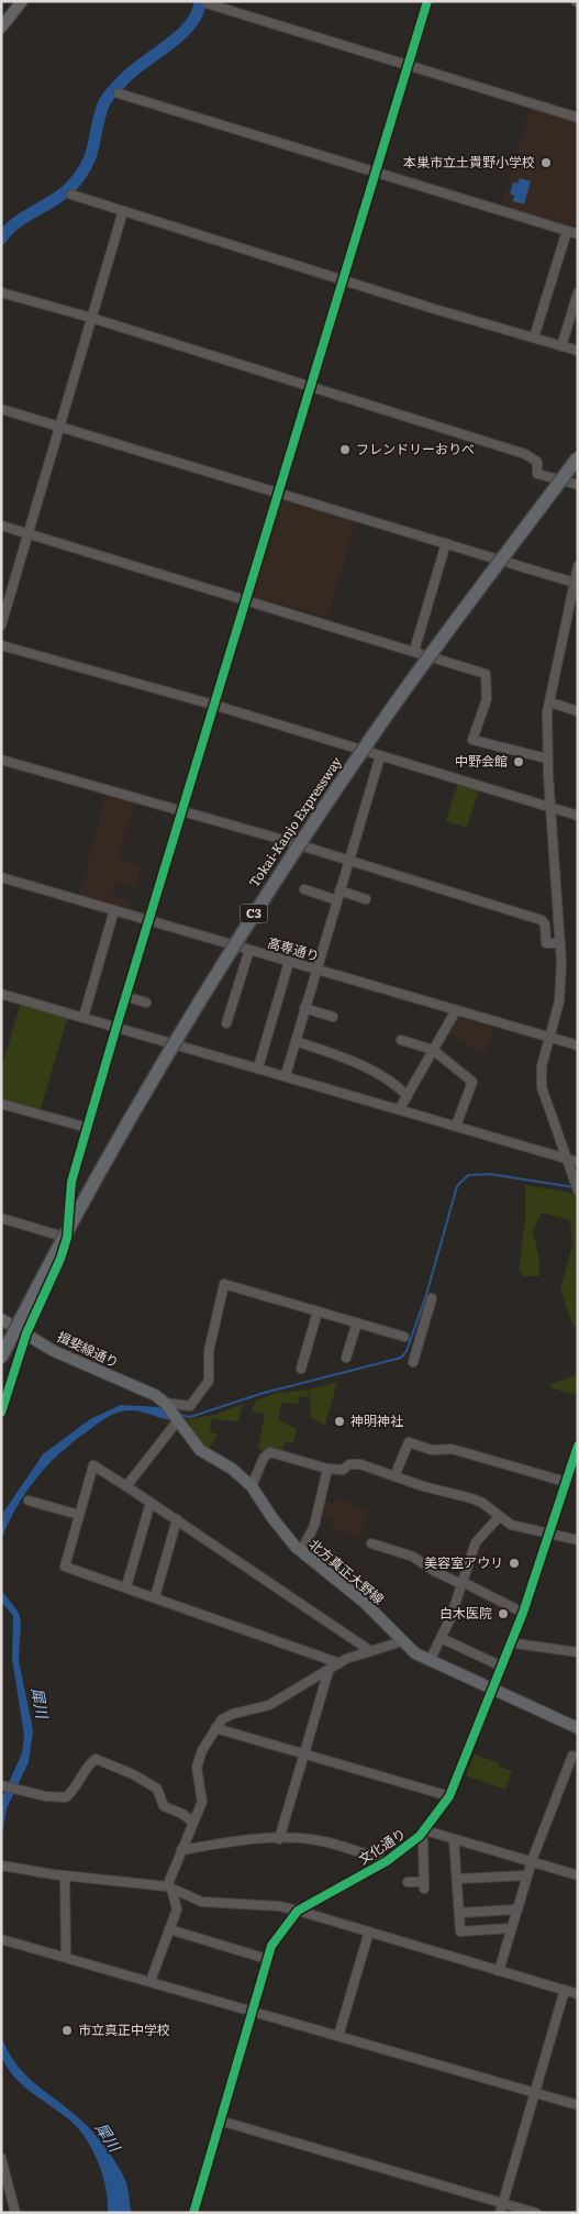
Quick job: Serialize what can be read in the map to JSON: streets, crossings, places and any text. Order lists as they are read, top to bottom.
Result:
{
  "streets": {
    "highway": ["Tokai-Kanjo Expressway", "C3"],
    "main road": ["揖斐線通り", "北方真正大野線"],
    "street": ["高専通り", "文化通り"]
  },
  "crossings": [
    ["揖斐線通り", "北方真正大野線"],
    ["北方真正大野線", "文化通り"]
  ],
  "water": ["犀川"],
  "places": [
    "本巣市立土貴野小学校",
    "フレンドリーおりべ",
    "中野会館",
    "神明神社",
    "美容室アウリ",
    "白木医院",
    "市立真正中学校"
  ]
}
